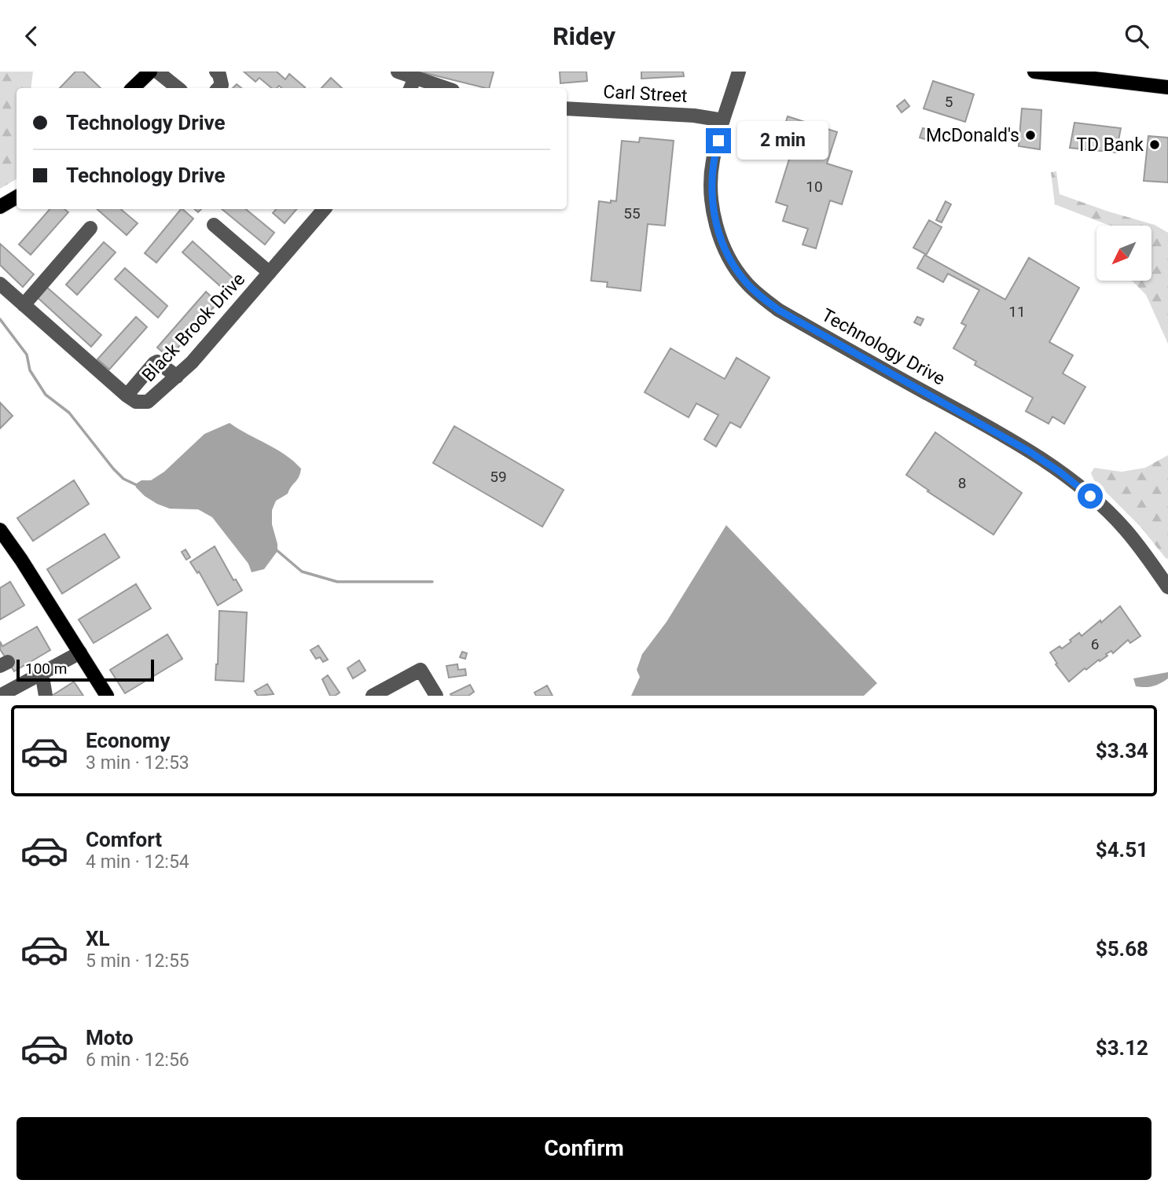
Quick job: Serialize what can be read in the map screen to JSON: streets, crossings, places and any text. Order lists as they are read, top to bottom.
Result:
{
  "streets": {
    "street": ["Carl Street", "Black Brook Drive", "Technology Drive"]
  },
  "crossings": [
    ["Carl Street", "Technology Drive"]
  ],
  "places": ["McDonald's", "TD Bank"],
  "house_numbers": [
    "5",
    "10",
    "55",
    "11",
    "59",
    "8",
    "6"
  ],
  "scale_bar": "100 m",
  "north": "bottom left",
  "page": {
    "header": "Ridey",
    "banner": ["Technology Drive", "Technology Drive"],
    "bubble": "2 min",
    "scale": "100 m",
    "list": [
      {
        "name": "Economy",
        "note": "3 min · 12:53",
        "value": "$3.34"
      },
      {
        "name": "Comfort",
        "note": "4 min · 12:54",
        "value": "$4.51"
      },
      {
        "name": "XL",
        "note": "5 min · 12:55",
        "value": "$5.68"
      },
      {
        "name": "Moto",
        "note": "6 min · 12:56",
        "value": "$3.12"
      }
    ],
    "buttons": "Confirm"
  }
}
